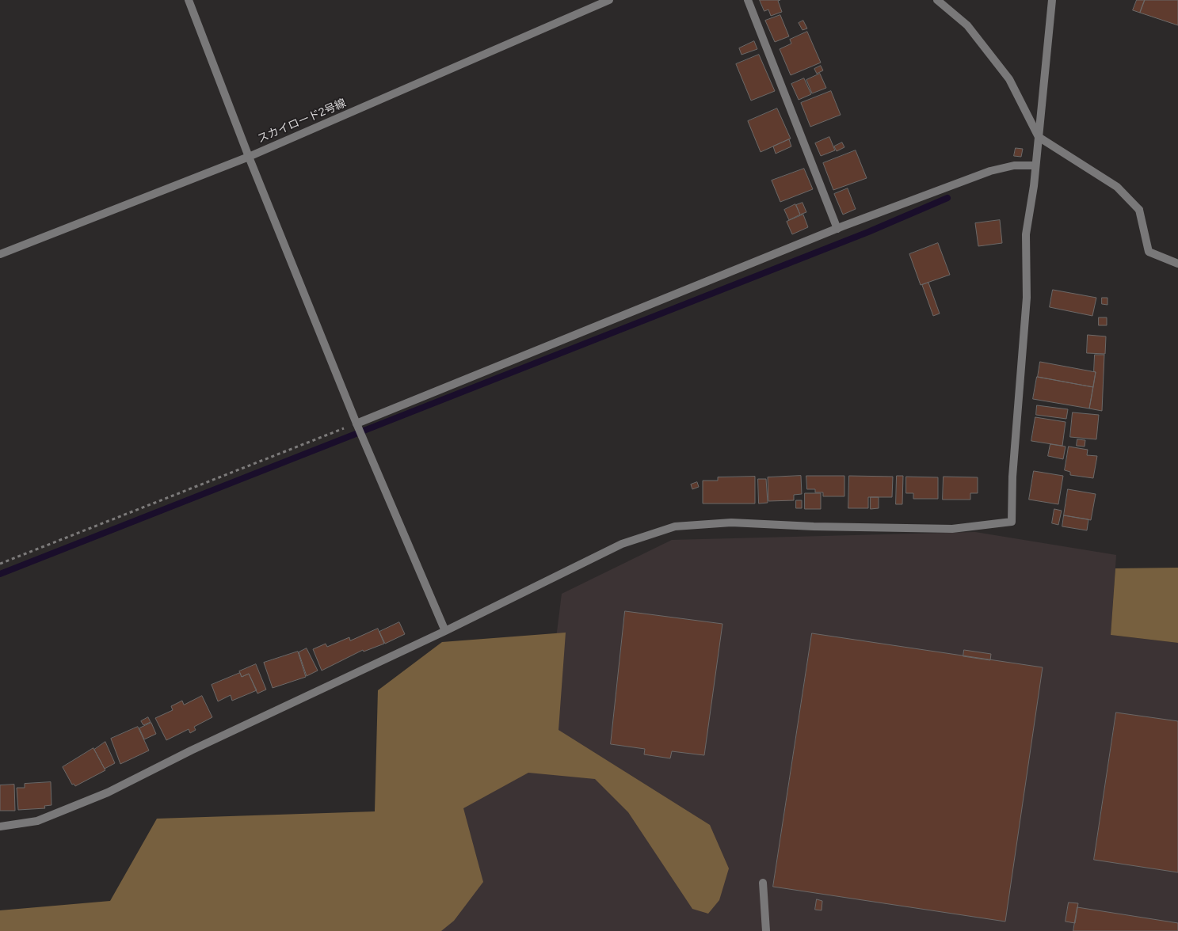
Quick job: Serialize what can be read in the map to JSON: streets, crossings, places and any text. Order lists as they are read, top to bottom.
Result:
{
  "streets": {
    "street": ["スカイロード2号線"]
  }
}
